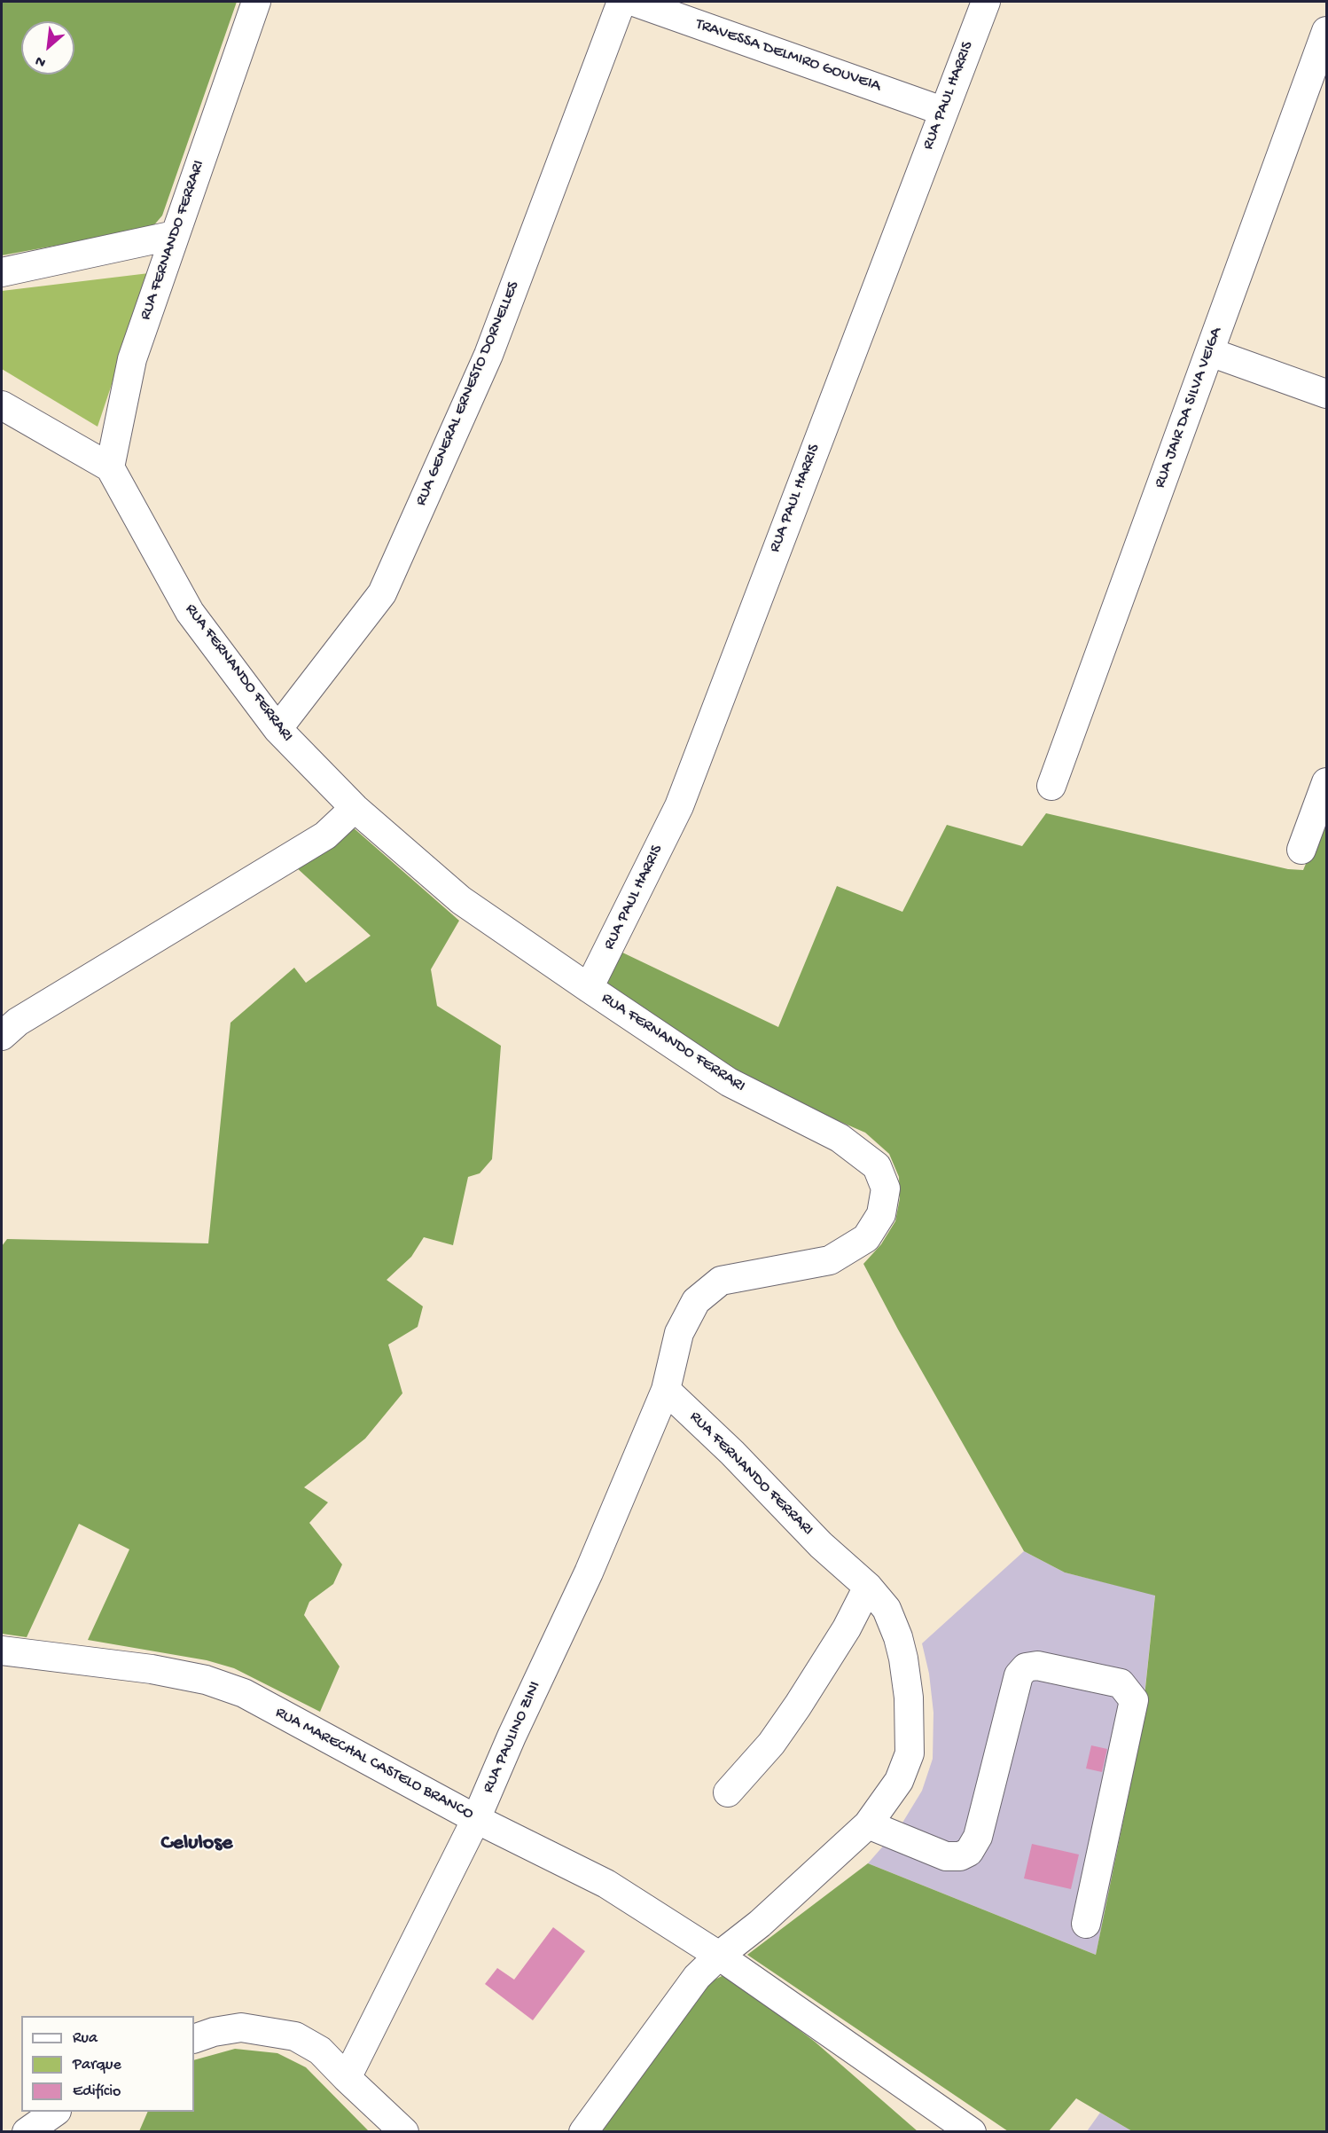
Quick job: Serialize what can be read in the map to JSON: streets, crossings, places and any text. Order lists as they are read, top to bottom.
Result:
{
  "streets": {
    "street": [
      "TRAVESSA DELMIRO GOUVEIA",
      "RUA PAUL HARRIS",
      "RUA FERNANDO FERRARI",
      "RUA GENERAL ERNESTO DORNELLES",
      "RUA JAIR DA SILVA VEIGA",
      "RUA PAULINO ZINI",
      "RUA MARECHAL CASTELO BRANCO"
    ]
  },
  "crossings": [
    ["TRAVESSA DELMIRO GOUVEIA", "RUA PAUL HARRIS"],
    ["RUA PAUL HARRIS", "RUA FERNANDO FERRARI"],
    ["RUA FERNANDO FERRARI", "RUA GENERAL ERNESTO DORNELLES"],
    ["RUA FERNANDO FERRARI", "RUA PAULINO ZINI"],
    ["RUA FERNANDO FERRARI", "RUA MARECHAL CASTELO BRANCO"],
    ["RUA PAULINO ZINI", "RUA MARECHAL CASTELO BRANCO"]
  ],
  "districts": ["Celulose"],
  "legend": ["Rua", "Parque", "Edifício"],
  "north": "bottom left"
}
